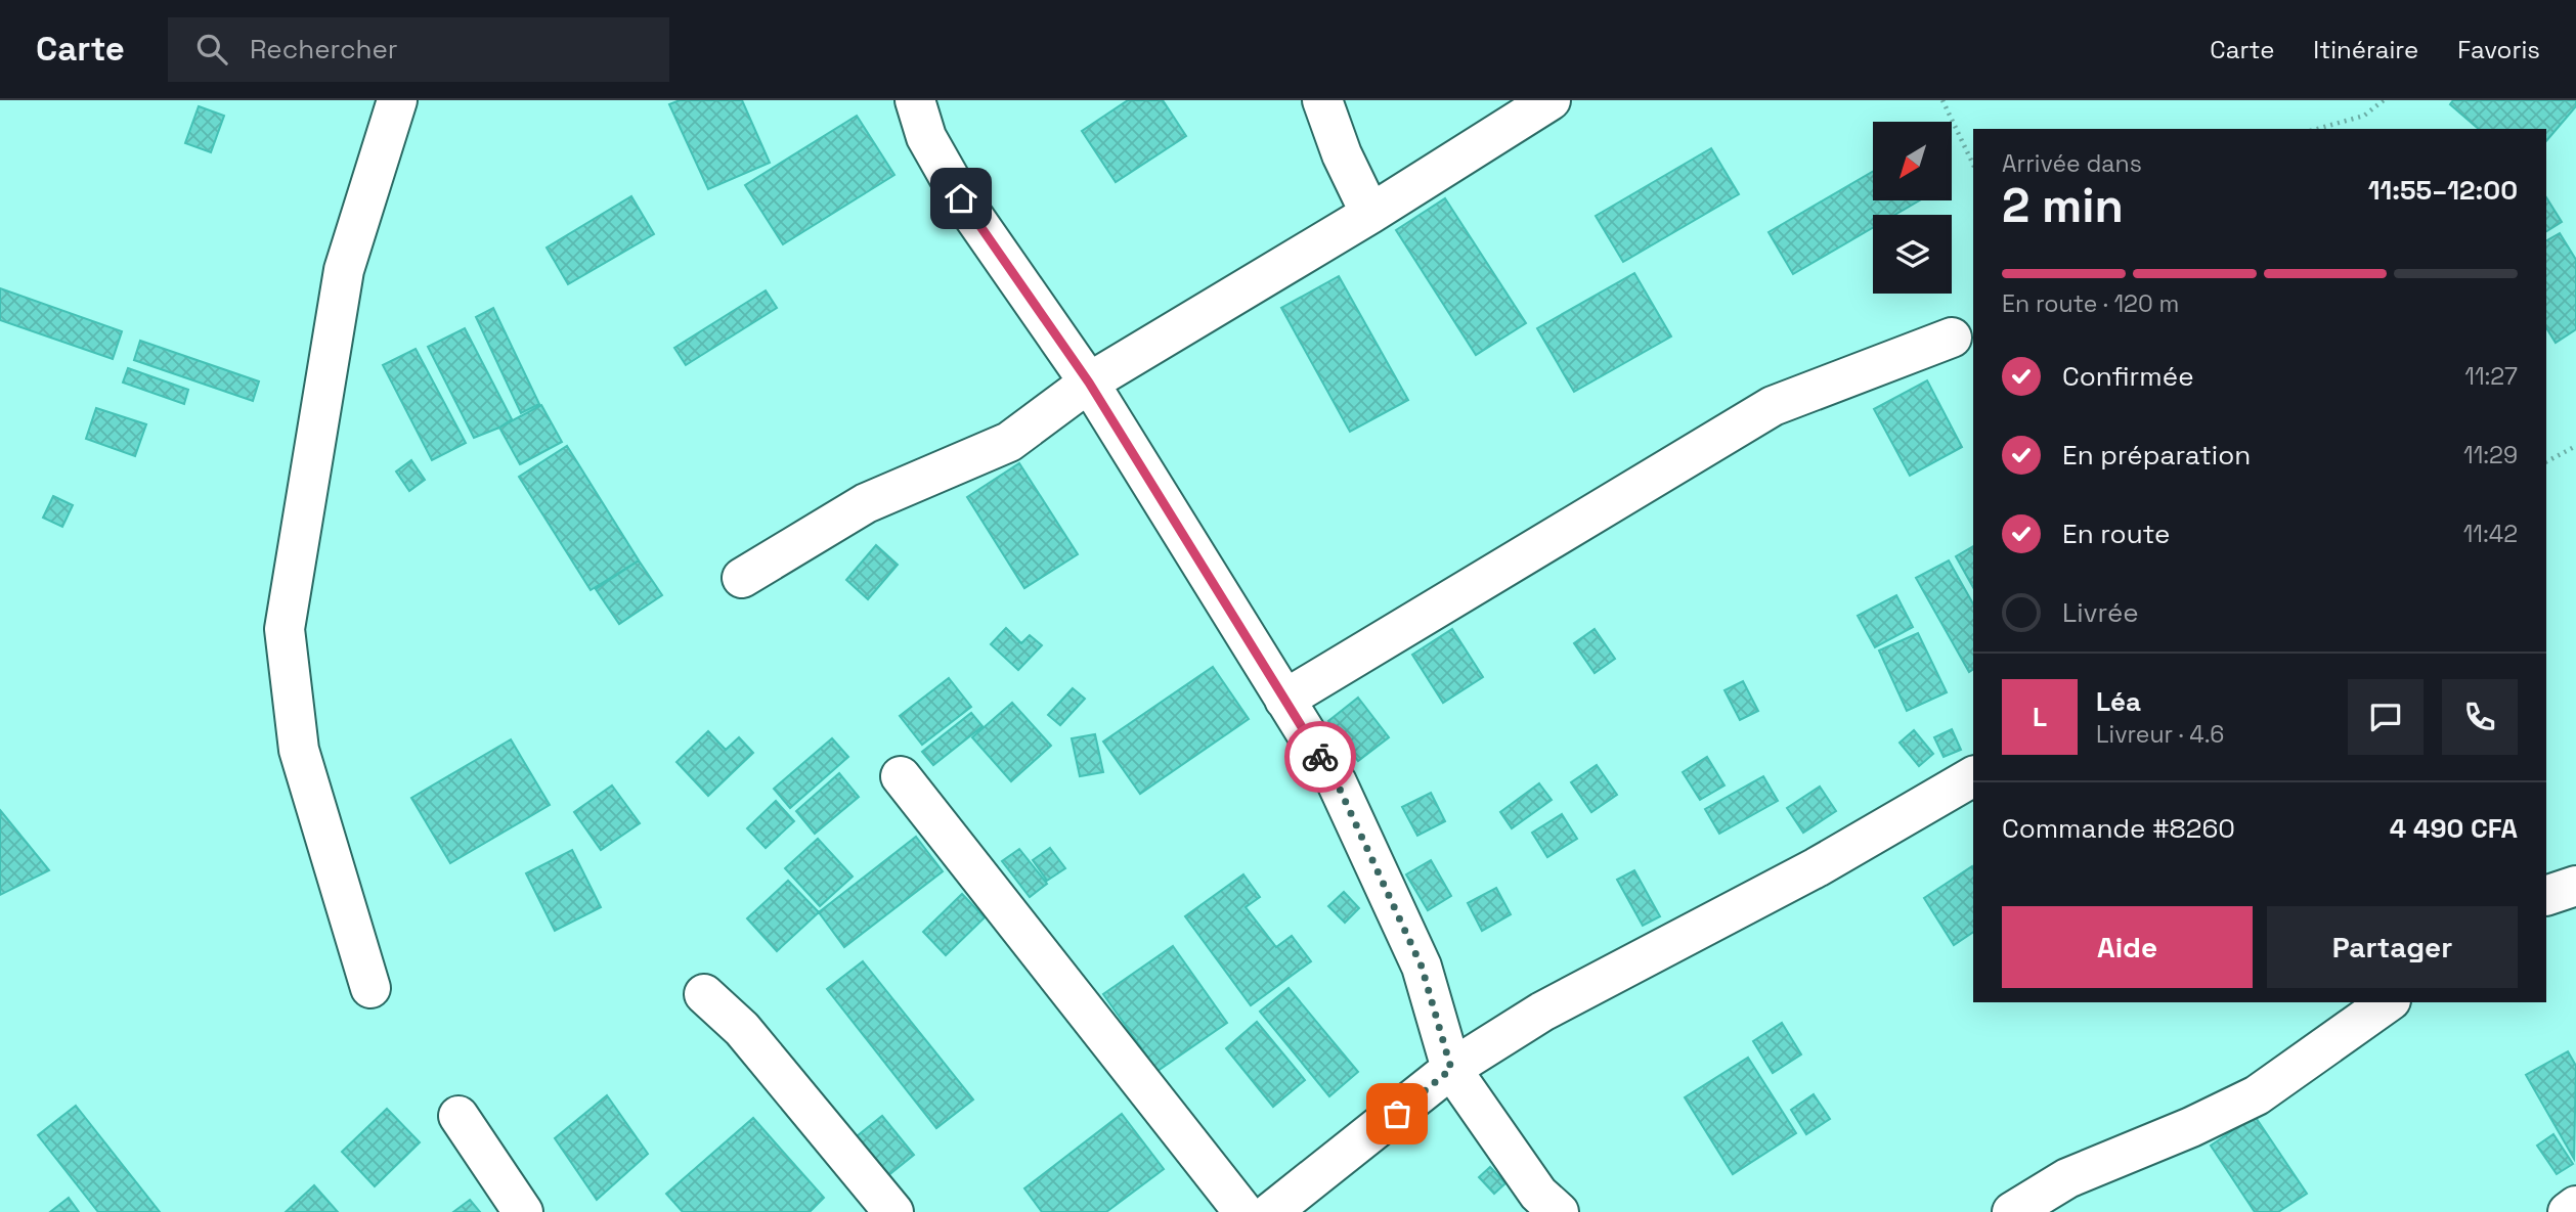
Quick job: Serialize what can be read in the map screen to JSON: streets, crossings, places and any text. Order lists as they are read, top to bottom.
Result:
{
  "north": "bottom left",
  "page": {
    "header": "Carte",
    "search": "Rechercher",
    "nav": ["Carte", "Itinéraire", "Favoris"],
    "heading": ["2 min", "Arrivée dans", "11:55–12:00"],
    "panel": [
      "Léa",
      "Livreur · 4.6",
      "Commande #8260",
      "4 490 CFA"
    ],
    "bar": "En route · 120 m",
    "list": [
      ["Confirmée", "11:27"],
      ["En préparation", "11:29"],
      ["En route", "11:42"],
      "Livrée"
    ],
    "round": "L",
    "buttons": ["Aide", "Partager"]
  }
}
